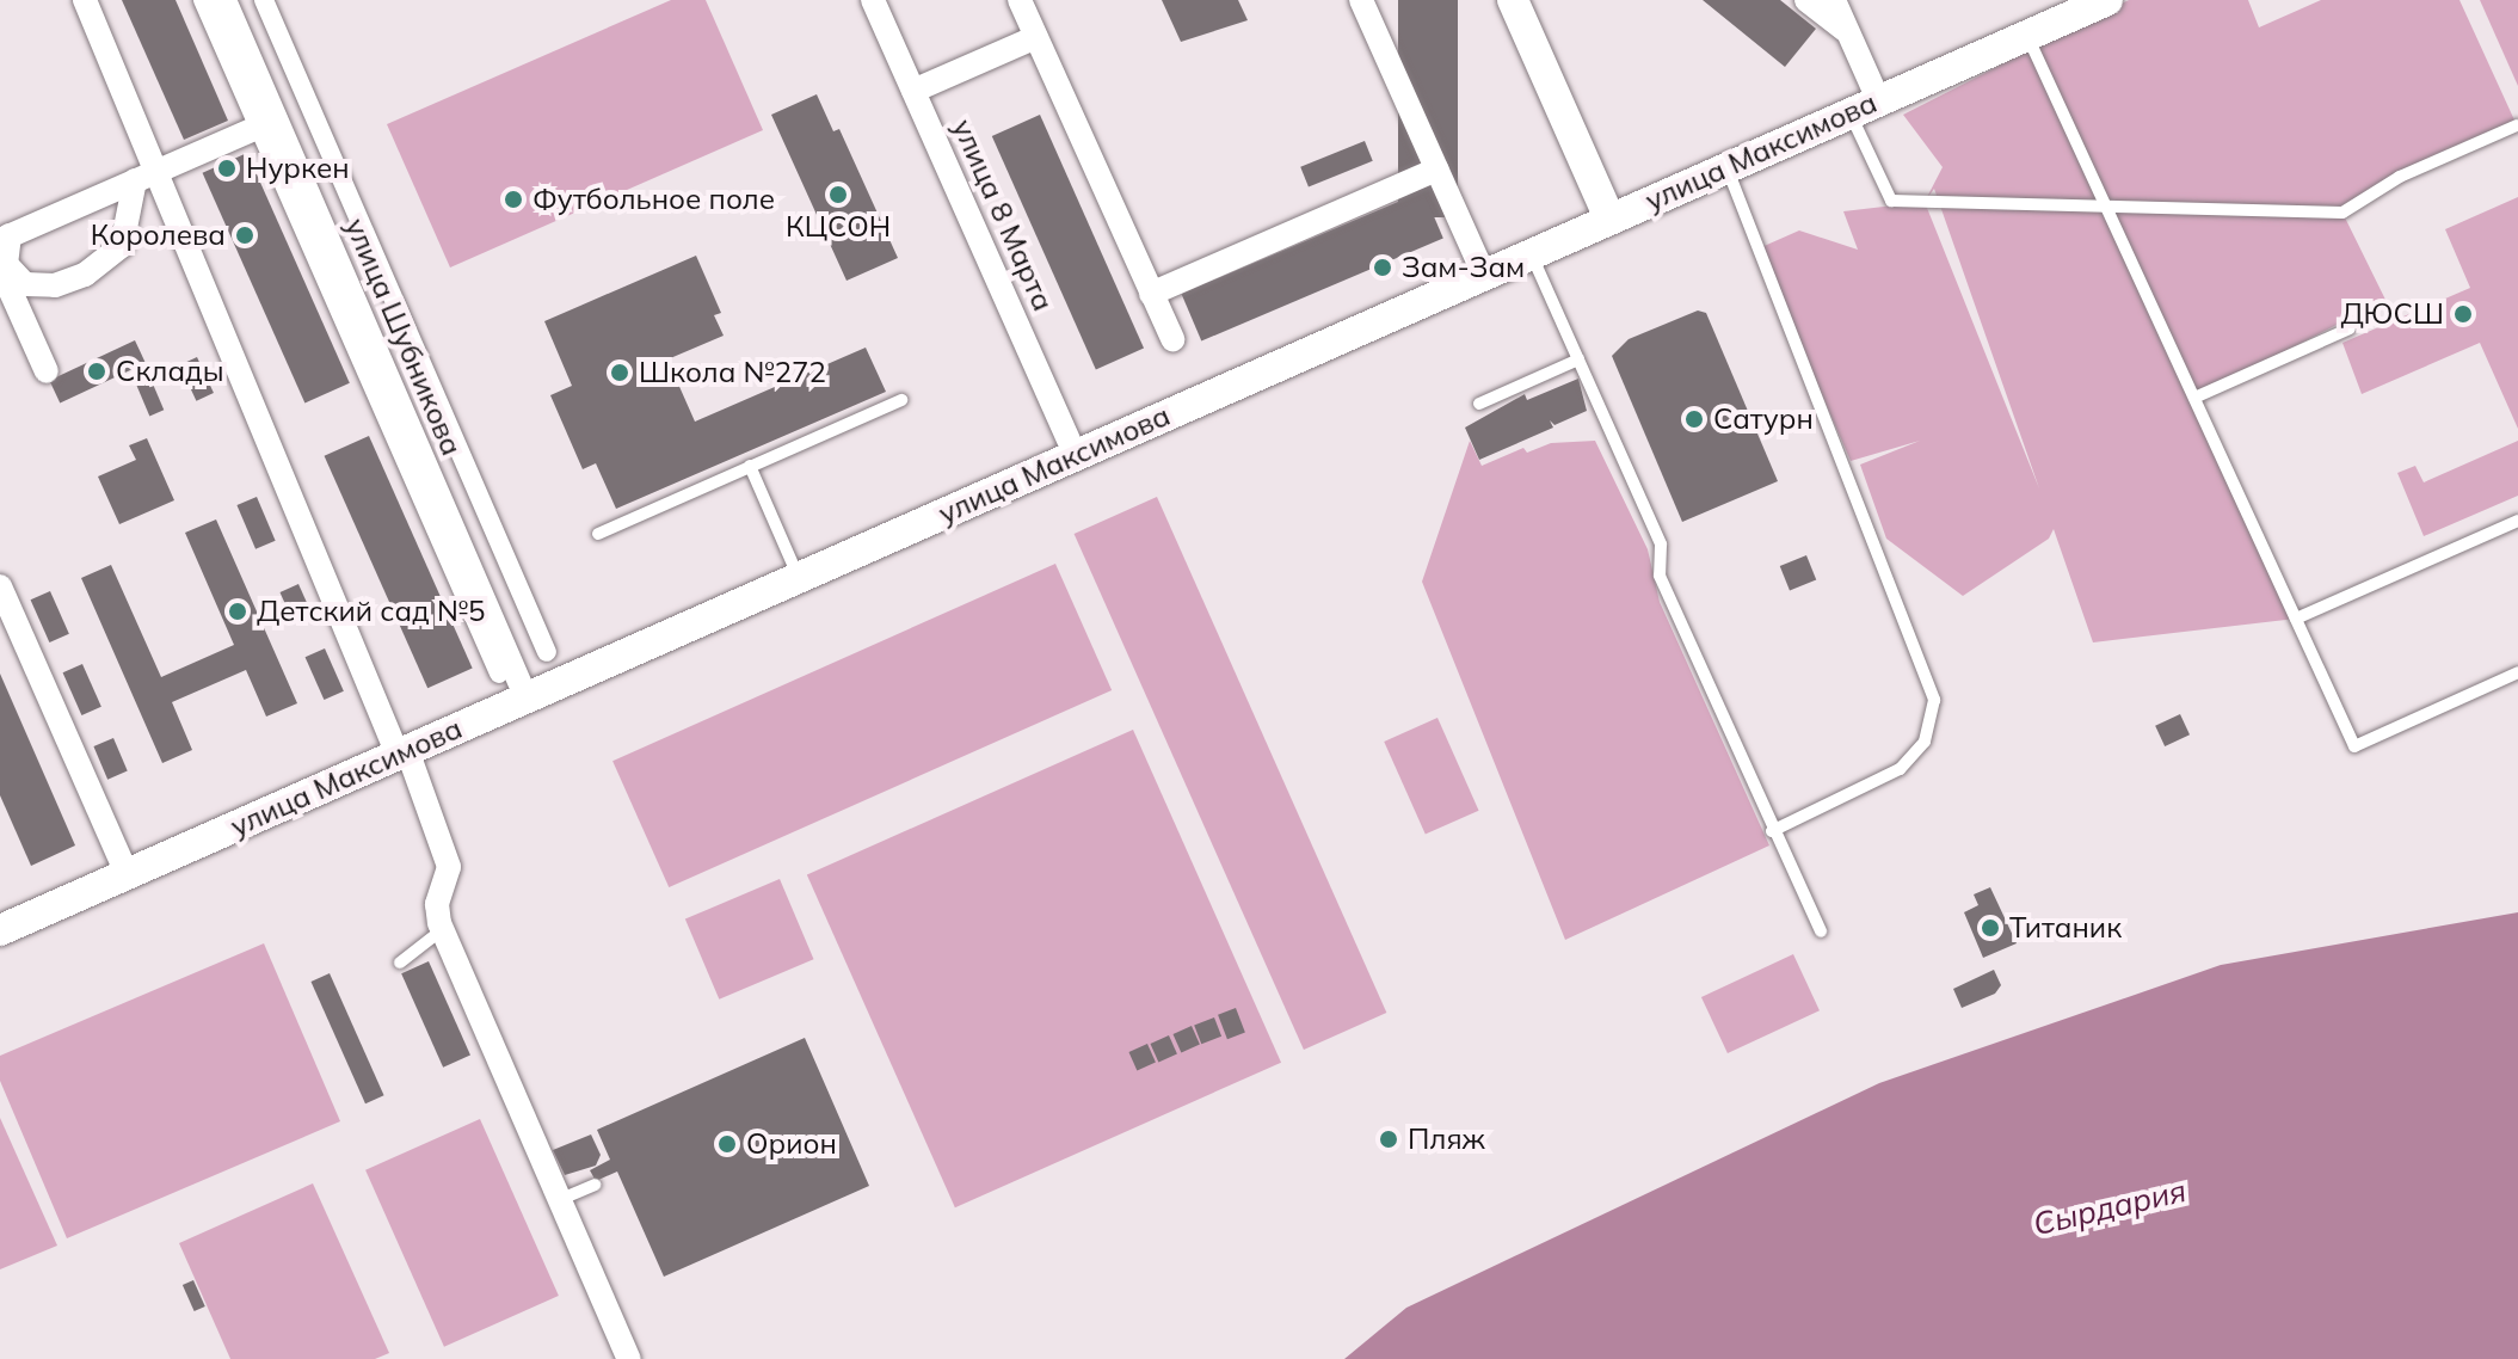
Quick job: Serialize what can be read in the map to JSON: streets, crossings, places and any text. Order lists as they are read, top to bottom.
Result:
{
  "streets": {
    "street": ["улица Максимова", "улица 8 Марта", "улица Шубникова"]
  },
  "crossings": [
    ["улица Максимова", "улица 8 Марта"],
    ["улица Максимова", "улица Шубникова"]
  ],
  "water": ["Сырдария"],
  "places": [
    "Нуркен",
    "КЦСОН",
    "Футбольное поле",
    "Королева",
    "Зам-Зам",
    "ДЮСШ",
    "Склады",
    "Школа №272",
    "Сатурн",
    "Детский сад №5",
    "Титаник",
    "Пляж",
    "Орион"
  ]
}
